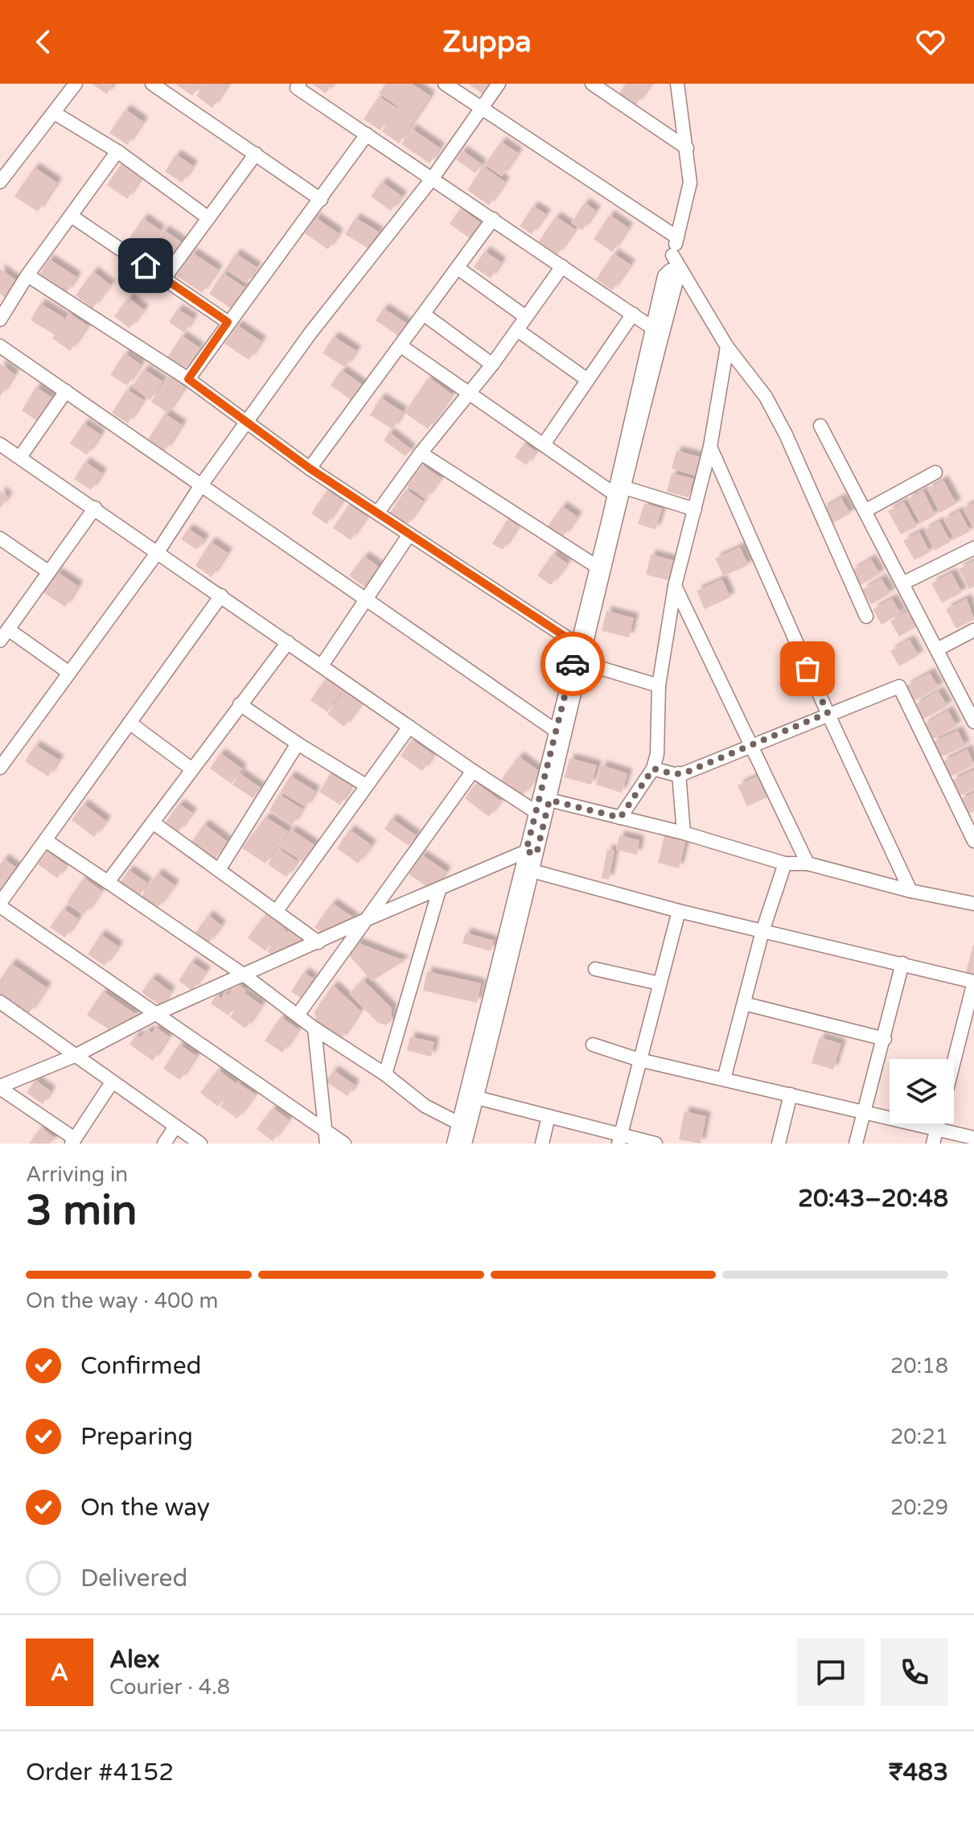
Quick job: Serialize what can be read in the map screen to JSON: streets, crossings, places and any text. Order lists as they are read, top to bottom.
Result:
{
  "page": {
    "header": "Zuppa",
    "heading": ["3 min", "Arriving in", "20:43–20:48"],
    "panel": [
      "Alex",
      "Courier · 4.8",
      "Order #4152",
      "₹483"
    ],
    "bar": "On the way · 400 m",
    "list": [
      ["Confirmed", "20:18"],
      ["Preparing", "20:21"],
      ["On the way", "20:29"],
      "Delivered"
    ],
    "round": "A"
  }
}
